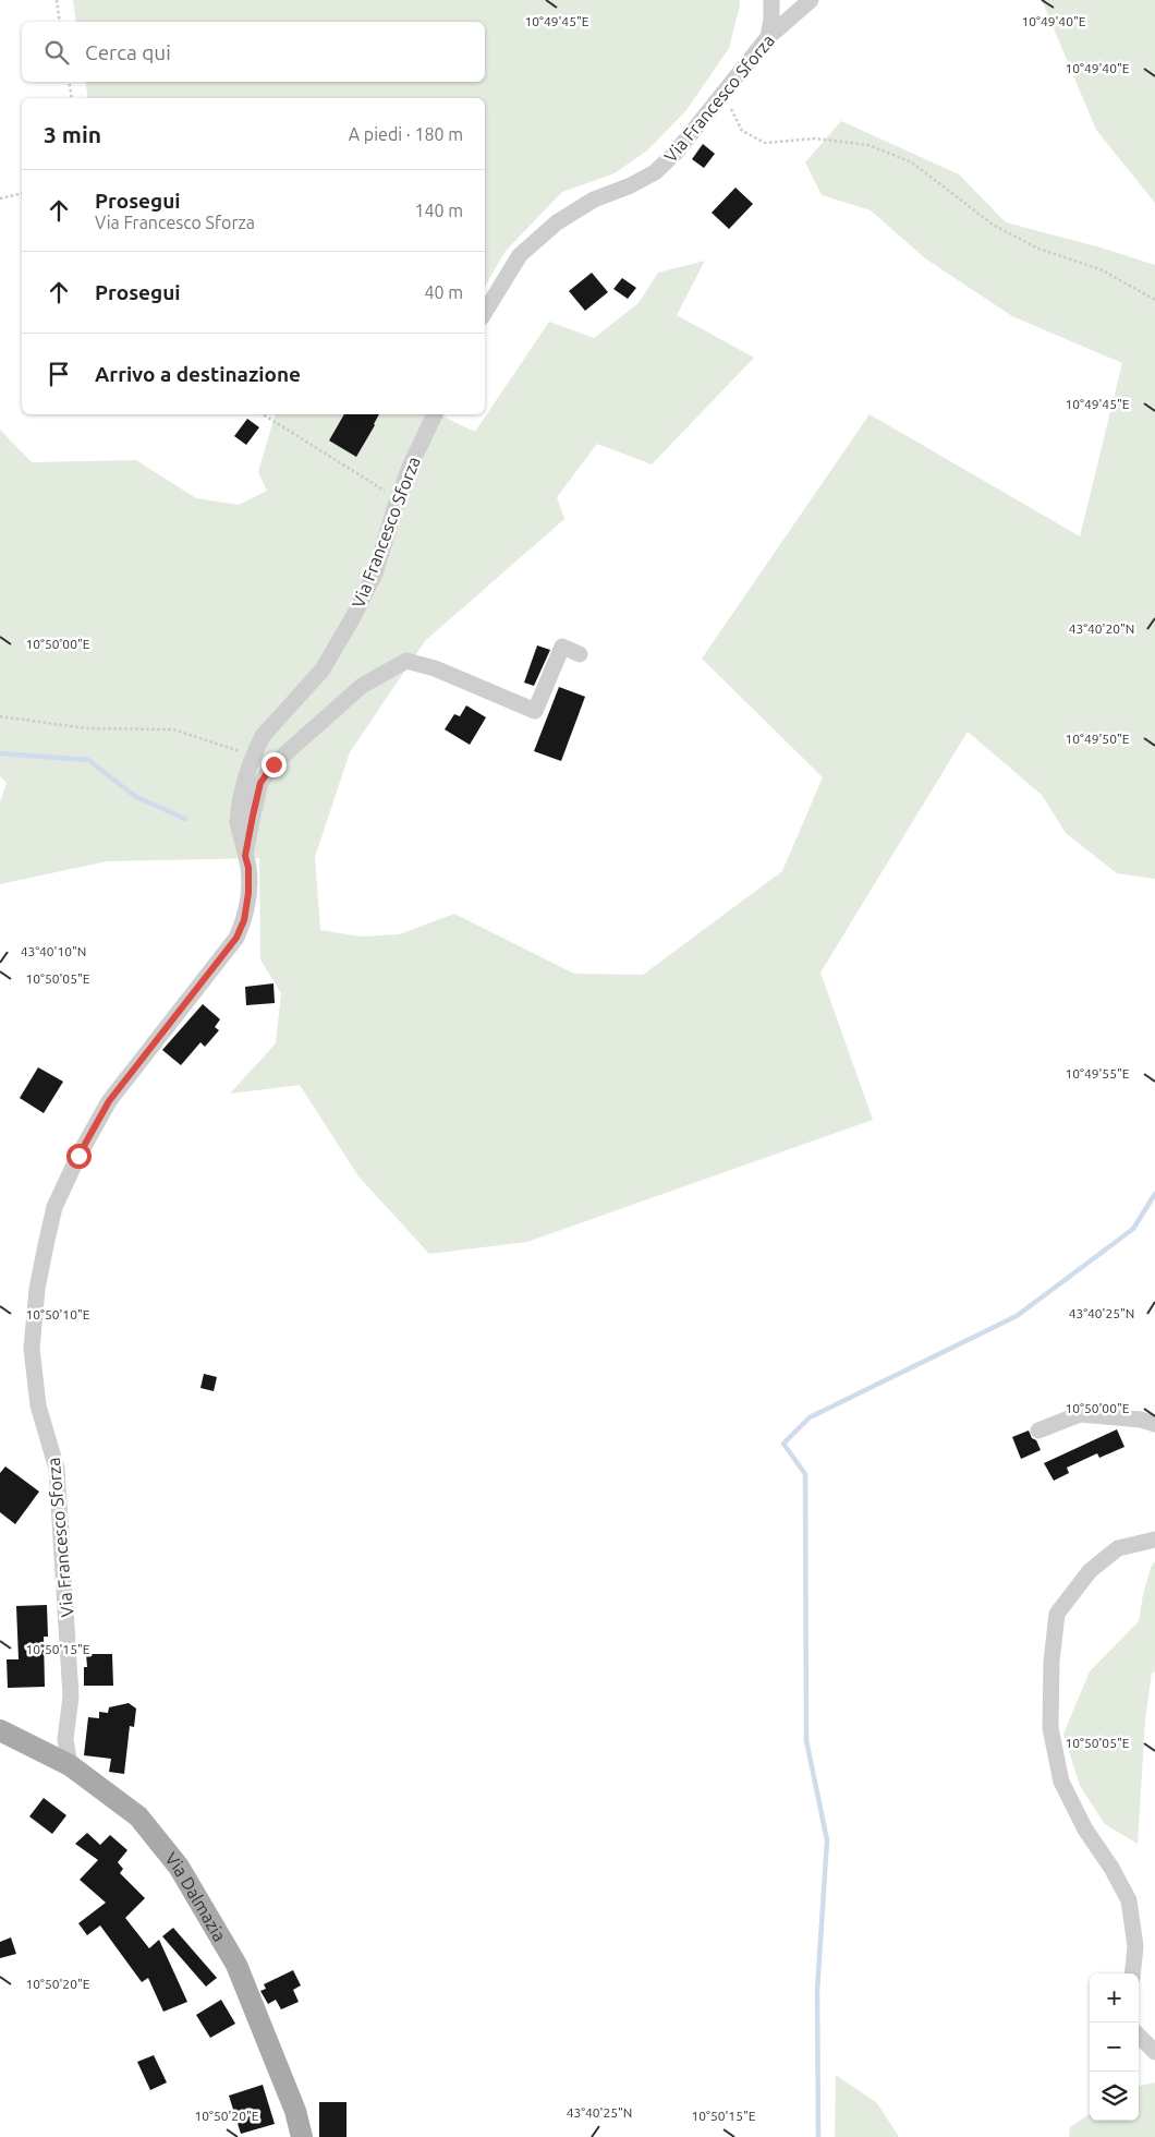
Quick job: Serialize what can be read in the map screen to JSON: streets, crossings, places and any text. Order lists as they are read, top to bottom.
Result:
{
  "streets": {
    "main road": ["Via Dalmazia"],
    "street": ["Via Francesco Sforza"]
  },
  "crossings": [
    ["Via Francesco Sforza", "Via Dalmazia"]
  ],
  "page": {
    "search": "Cerca qui",
    "heading": ["3 min", "A piedi · 180 m"],
    "list": [
      ["Prosegui", "Via Francesco Sforza", "140 m"],
      ["Prosegui", "40 m"],
      "Arrivo a destinazione"
    ],
    "map_buttons": ["+", "−"]
  },
  "coordinates": [
    "10°49'45\"E",
    "10°49'40\"E",
    "43°40'20\"N",
    "10°50'00\"E",
    "10°49'50\"E",
    "43°40'10\"N",
    "10°50'05\"E",
    "10°49'55\"E",
    "43°40'25\"N",
    "10°50'10\"E",
    "10°50'15\"E",
    "10°50'20\"E"
  ]
}
